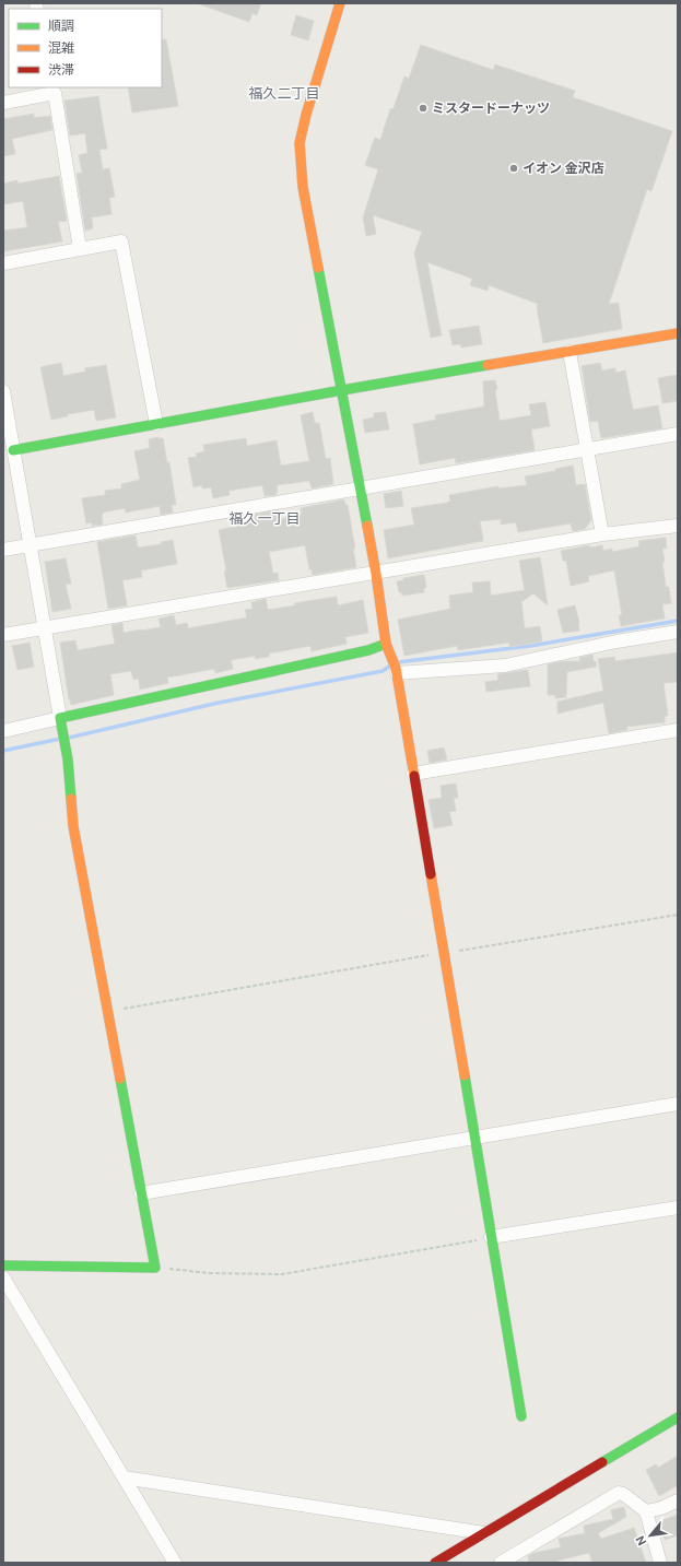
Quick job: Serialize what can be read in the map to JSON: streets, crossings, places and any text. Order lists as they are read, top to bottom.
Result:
{
  "districts": ["福久二丁目", "福久一丁目"],
  "places": ["ミスタードーナッツ", "イオン 金沢店"],
  "legend": ["順調", "混雑", "渋滞"],
  "north": "bottom left"
}
